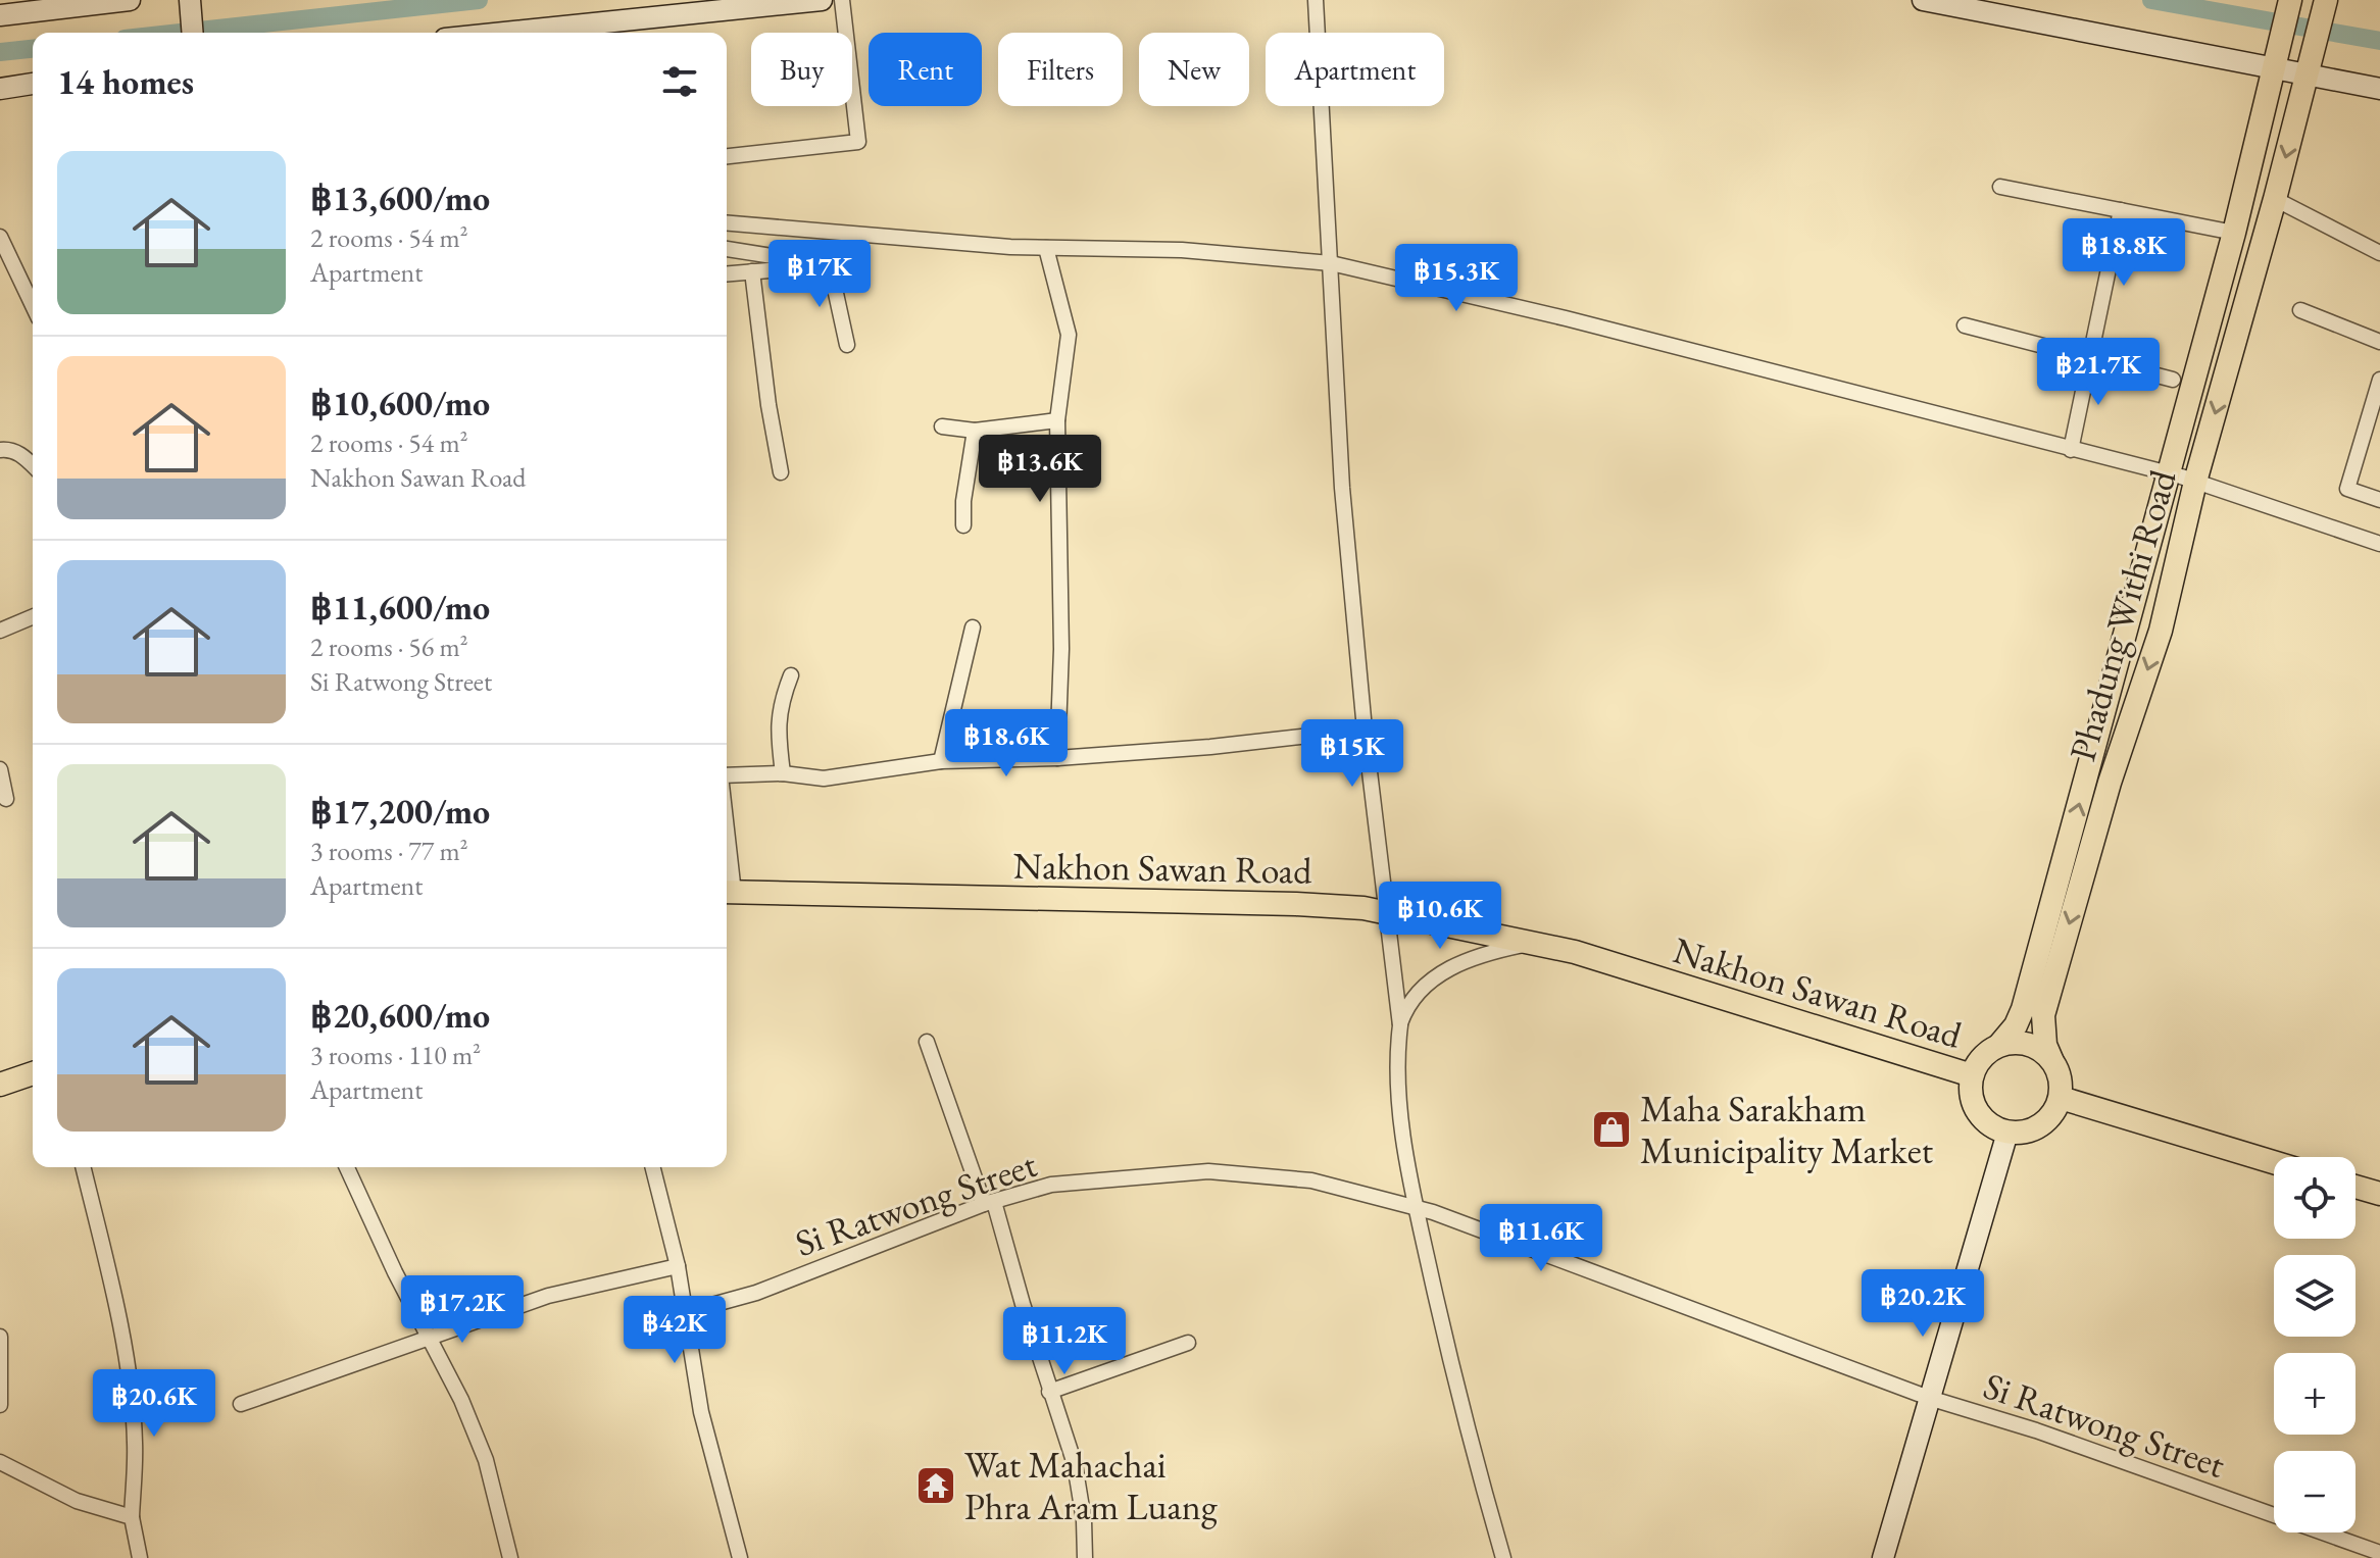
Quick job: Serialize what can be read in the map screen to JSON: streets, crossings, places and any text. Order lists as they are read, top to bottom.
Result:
{
  "streets": {
    "main road": ["Phadung Withi Road", "Nakhon Sawan Road"],
    "street": ["Si Ratwong Street"]
  },
  "crossings": [
    ["Phadung Withi Road", "Nakhon Sawan Road"]
  ],
  "places": {
    "shop": ["Maha Sarakham Municipality Market"],
    "temple": ["Wat Mahachai Phra Aram Luang"]
  },
  "page": {
    "chip": [
      "Buy",
      "Rent",
      "Filters",
      "New",
      "Apartment"
    ],
    "heading": "14 homes",
    "list": [
      {
        "name": "฿13,600/mo",
        "note": "2 rooms · 54 m² · Apartment"
      },
      {
        "name": "฿10,600/mo",
        "note": "2 rooms · 54 m² · Nakhon Sawan Road"
      },
      {
        "name": "฿11,600/mo",
        "note": "2 rooms · 56 m² · Si Ratwong Street"
      },
      {
        "name": "฿17,200/mo",
        "note": "3 rooms · 77 m² · Apartment"
      },
      {
        "name": "฿20,600/mo",
        "note": "3 rooms · 110 m² · Apartment"
      }
    ],
    "price": [
      "฿18.8K",
      "฿17K",
      "฿15.3K",
      "฿21.7K",
      "฿13.6K",
      "฿18.6K",
      "฿15K",
      "฿10.6K",
      "฿11.6K",
      "฿20.2K",
      "฿17.2K",
      "฿42K",
      "฿11.2K",
      "฿20.6K"
    ],
    "map_buttons": ["+", "−"]
  }
}
